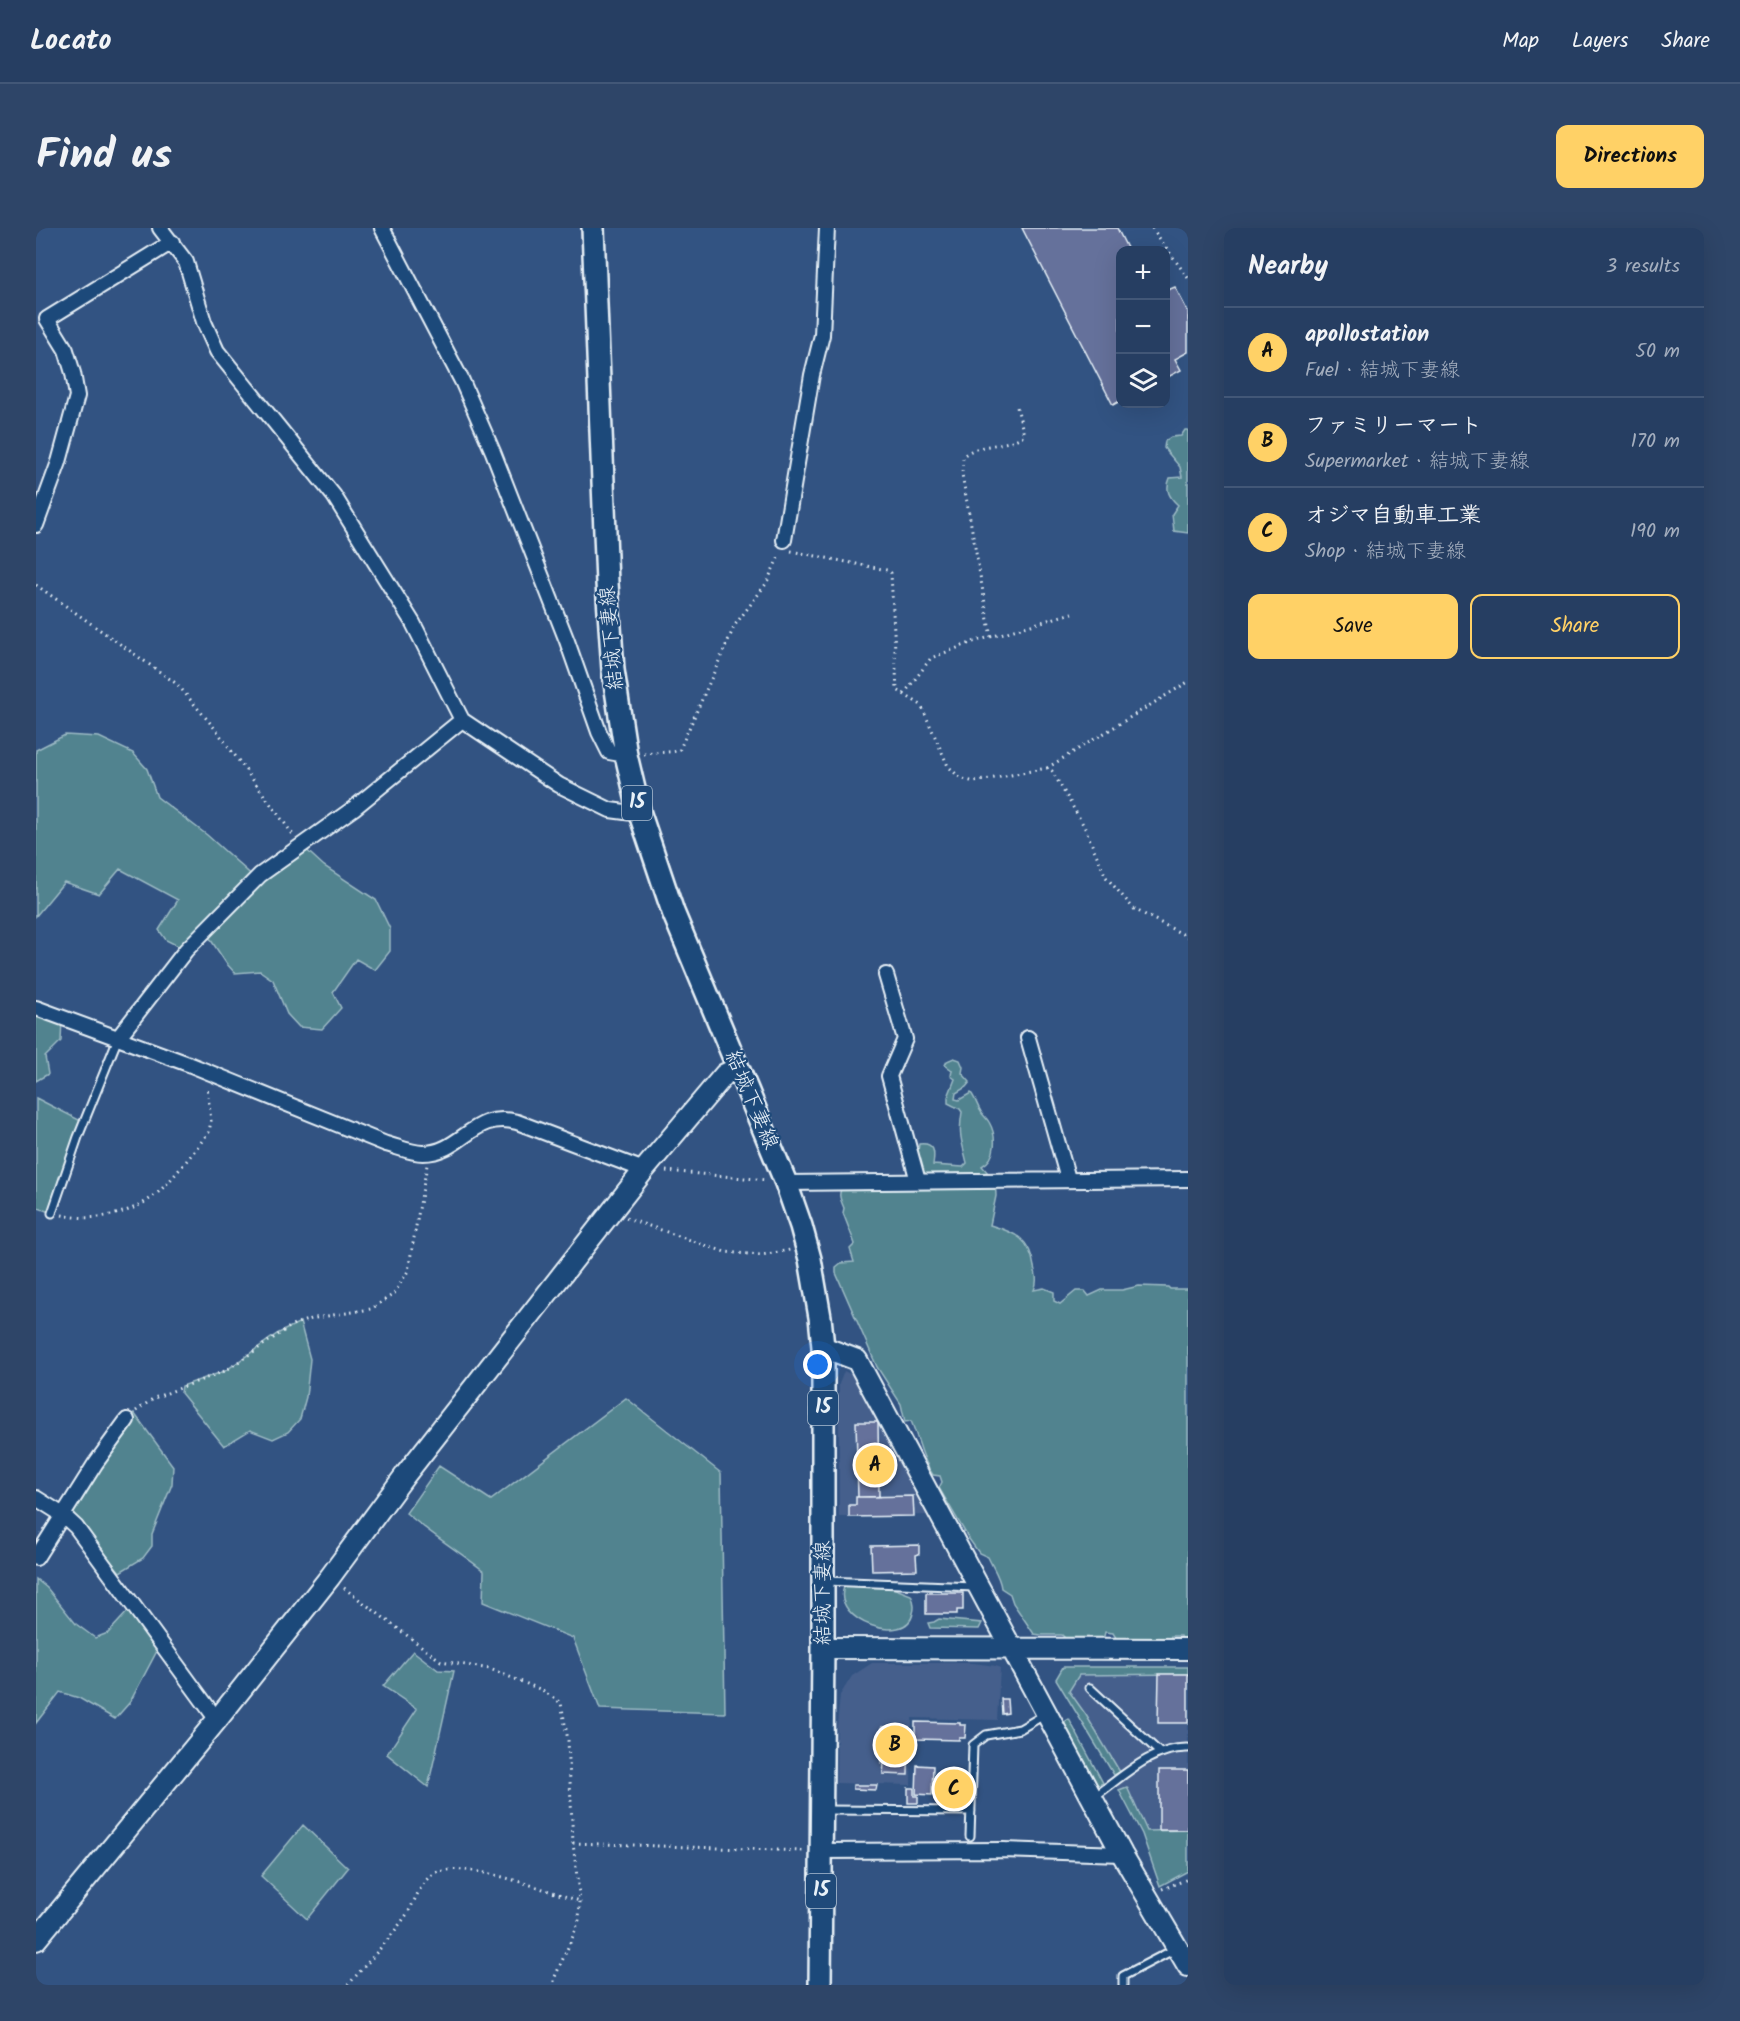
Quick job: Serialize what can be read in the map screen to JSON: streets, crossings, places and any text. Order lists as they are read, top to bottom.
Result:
{
  "streets": {
    "main road": ["結城下妻線", "15"]
  },
  "page": {
    "header": "Locato",
    "nav": ["Map", "Layers", "Share"],
    "title": "Find us",
    "buttons": [
      "Directions",
      ["Save", "Share"]
    ],
    "heading": ["Nearby", "3 results"],
    "map_buttons": ["+", "−"],
    "list": [
      {
        "mark": "A",
        "name": "apollostation",
        "note": "Fuel · 結城下妻線",
        "value": "50 m"
      },
      {
        "mark": "B",
        "name": "ファミリーマート",
        "note": "Supermarket · 結城下妻線",
        "value": "170 m"
      },
      {
        "mark": "C",
        "name": "オジマ自動車工業",
        "note": "Shop · 結城下妻線",
        "value": "190 m"
      }
    ],
    "pins": ["A", "B", "C"]
  }
}
